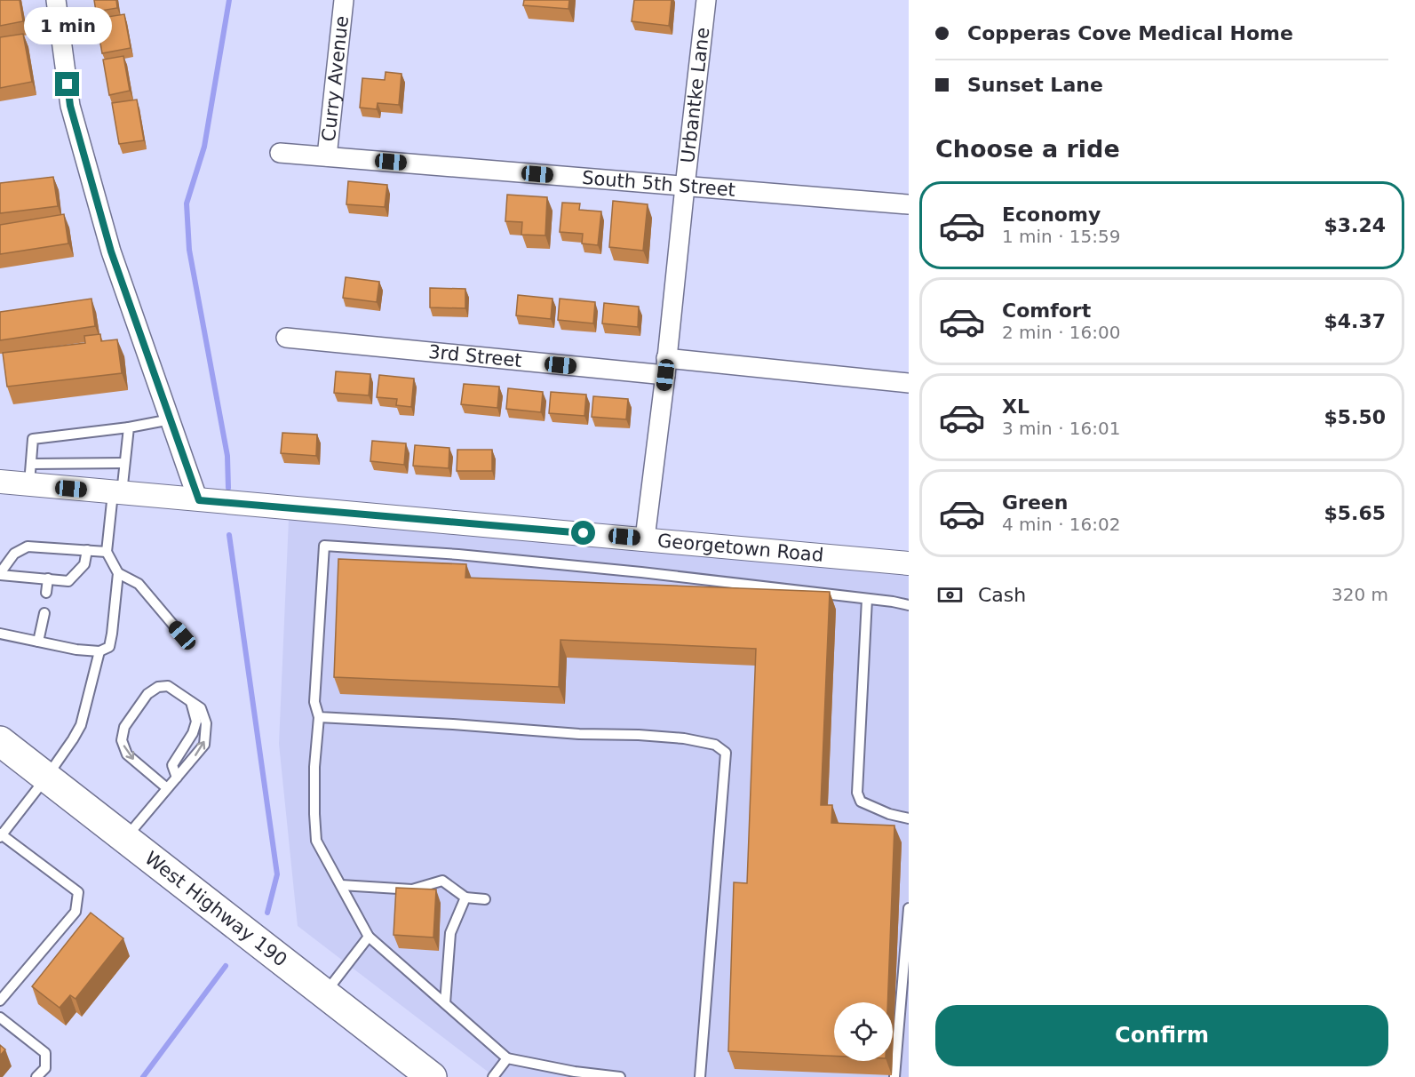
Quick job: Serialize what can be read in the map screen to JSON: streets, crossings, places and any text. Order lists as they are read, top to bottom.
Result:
{
  "streets": {
    "main road": ["West Highway 190"],
    "street": [
      "Curry Avenue",
      "Urbantke Lane",
      "South 5th Street",
      "3rd Street",
      "Georgetown Road"
    ]
  },
  "crossings": [
    ["Curry Avenue", "South 5th Street"],
    ["Urbantke Lane", "South 5th Street"],
    ["Urbantke Lane", "3rd Street"],
    ["Urbantke Lane", "Georgetown Road"]
  ],
  "page": {
    "banner": ["Copperas Cove Medical Home", "Sunset Lane"],
    "bubble": "1 min",
    "heading": "Choose a ride",
    "list": [
      {
        "name": "Economy",
        "note": "1 min · 15:59",
        "value": "$3.24"
      },
      {
        "name": "Comfort",
        "note": "2 min · 16:00",
        "value": "$4.37"
      },
      {
        "name": "XL",
        "note": "3 min · 16:01",
        "value": "$5.50"
      },
      {
        "name": "Green",
        "note": "4 min · 16:02",
        "value": "$5.65"
      }
    ],
    "pay": ["Cash", "320 m"],
    "buttons": "Confirm"
  }
}
